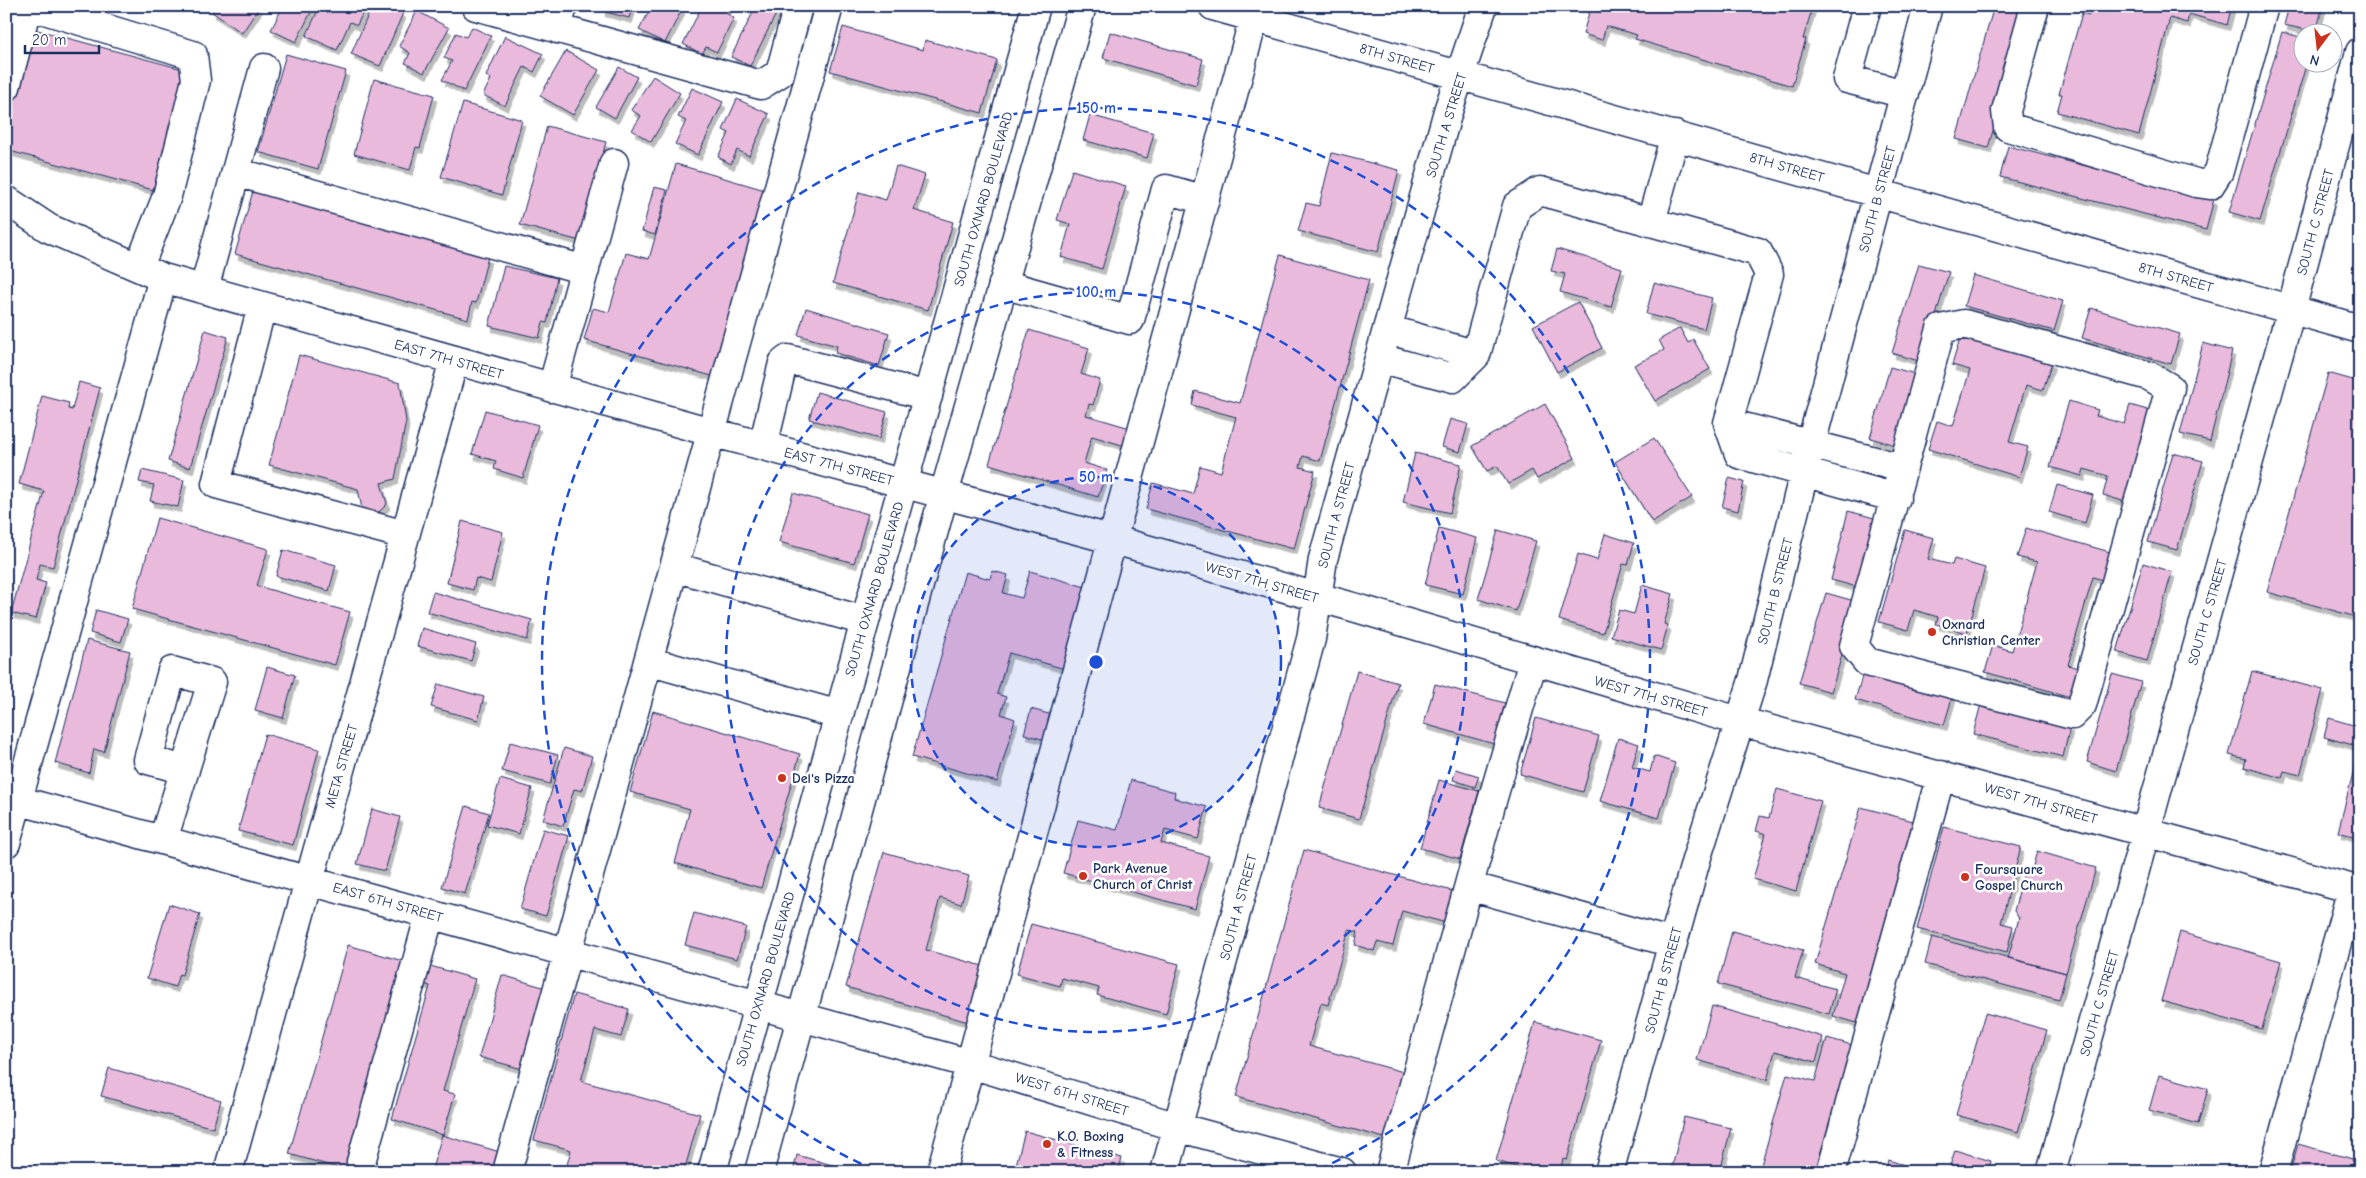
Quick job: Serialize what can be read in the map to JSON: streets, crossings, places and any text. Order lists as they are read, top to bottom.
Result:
{
  "streets": {
    "street": [
      "8TH STREET",
      "SOUTH A STREET",
      "SOUTH OXNARD BOULEVARD",
      "SOUTH B STREET",
      "SOUTH C STREET",
      "EAST 7TH STREET",
      "WEST 7TH STREET",
      "META STREET",
      "EAST 6TH STREET",
      "WEST 6TH STREET"
    ]
  },
  "crossings": [
    ["8TH STREET", "SOUTH A STREET"],
    ["8TH STREET", "SOUTH B STREET"],
    ["8TH STREET", "SOUTH C STREET"],
    ["SOUTH A STREET", "WEST 7TH STREET"],
    ["SOUTH A STREET", "WEST 6TH STREET"],
    ["SOUTH OXNARD BOULEVARD", "EAST 7TH STREET"],
    ["SOUTH OXNARD BOULEVARD", "EAST 6TH STREET"],
    ["SOUTH B STREET", "WEST 7TH STREET"],
    ["SOUTH C STREET", "WEST 7TH STREET"],
    ["EAST 7TH STREET", "WEST 7TH STREET"],
    ["EAST 7TH STREET", "META STREET"],
    ["META STREET", "EAST 6TH STREET"],
    ["EAST 6TH STREET", "WEST 6TH STREET"]
  ],
  "places": [
    "Oxnard Christian Center",
    "Del's Pizza",
    "Park Avenue Church of Christ",
    "Foursquare Gospel Church",
    "K.O. Boxing & Fitness"
  ],
  "scale_bar": "20 m",
  "north": "bottom",
  "rings": ["150 m", "100 m", "50 m"]
}
